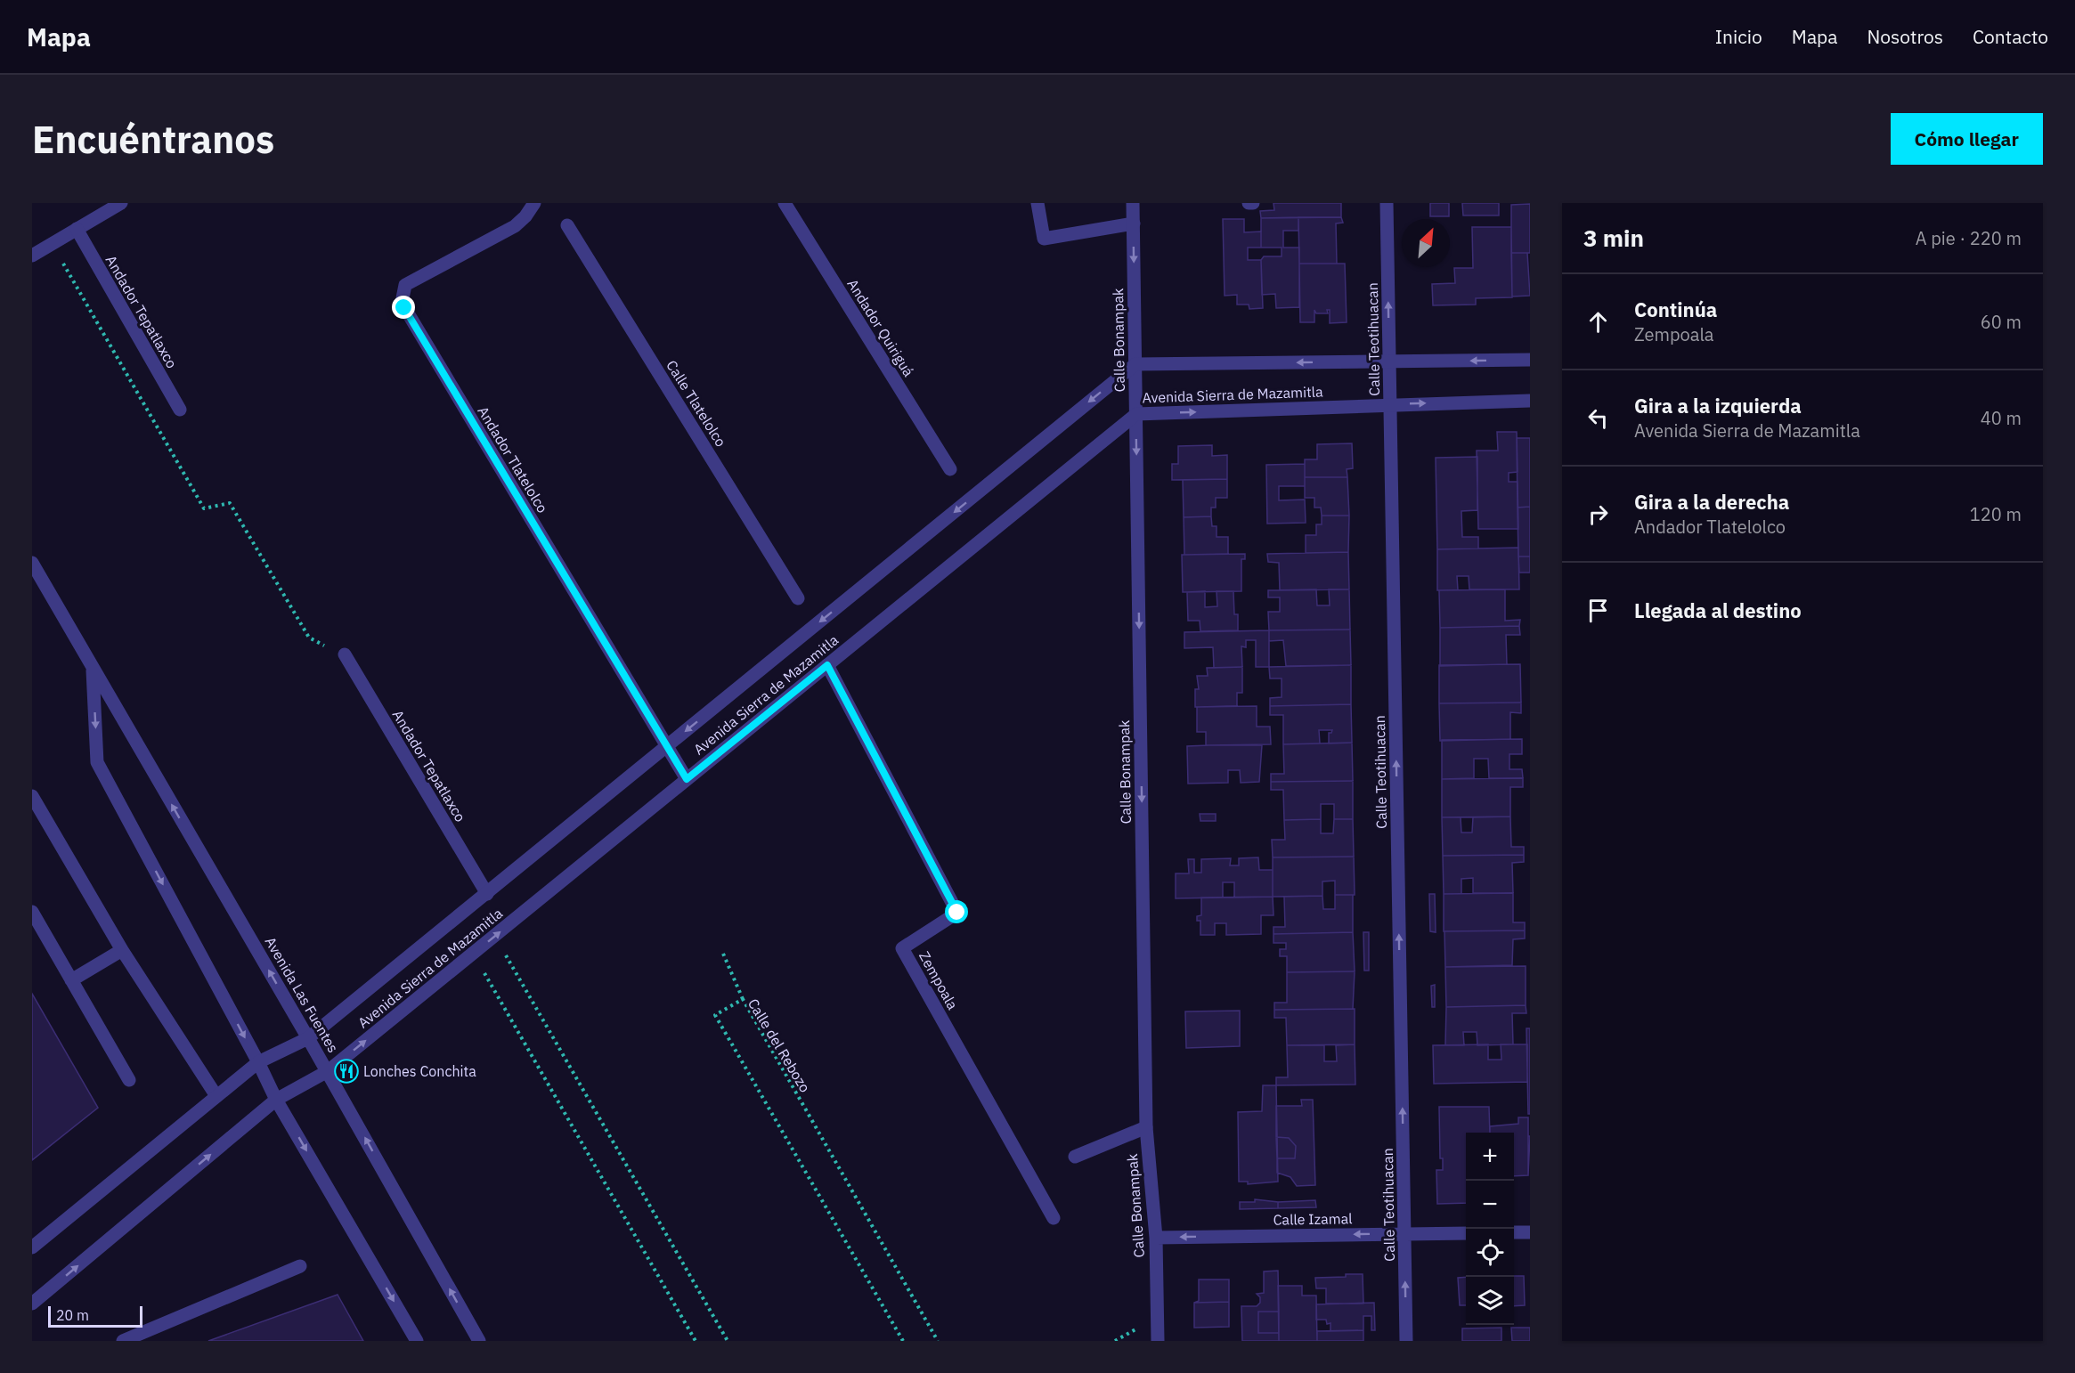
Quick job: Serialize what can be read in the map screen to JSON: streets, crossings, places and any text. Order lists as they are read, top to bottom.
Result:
{
  "streets": {
    "street": [
      "Andador Tepatlaxco",
      "Andador Quiriguá",
      "Calle Teotihuacan",
      "Calle Bonampak",
      "Avenida Sierra de Mazamitla",
      "Calle Tlatelolco",
      "Andador Tlatelolco",
      "Zempoala",
      "Avenida Las Fuentes",
      "Calle Izamal"
    ],
    "path": ["Calle del Rebozo"]
  },
  "crossings": [
    ["Andador Tepatlaxco", "Avenida Sierra de Mazamitla"],
    ["Calle Teotihuacan", "Avenida Sierra de Mazamitla"],
    ["Calle Teotihuacan", "Calle Izamal"],
    ["Calle Bonampak", "Avenida Sierra de Mazamitla"],
    ["Calle Bonampak", "Calle Izamal"],
    ["Avenida Sierra de Mazamitla", "Andador Tlatelolco"],
    ["Avenida Sierra de Mazamitla", "Zempoala"],
    ["Avenida Sierra de Mazamitla", "Avenida Las Fuentes"]
  ],
  "one_way": ["Calle Teotihuacan", "Calle Bonampak", "Calle Izamal"],
  "places": {
    "restaurant": ["Lonches Conchita"]
  },
  "scale_bar": "20 m",
  "north": "top right",
  "page": {
    "header": "Mapa",
    "nav": [
      "Inicio",
      "Mapa",
      "Nosotros",
      "Contacto"
    ],
    "buttons": "Cómo llegar",
    "title": "Encuéntranos",
    "heading": ["3 min", "A pie · 220 m"],
    "list": [
      ["Continúa", "Zempoala", "60 m"],
      ["Gira a la izquierda", "Avenida Sierra de Mazamitla", "40 m"],
      ["Gira a la derecha", "Andador Tlatelolco", "120 m"],
      "Llegada al destino"
    ],
    "map_buttons": ["+", "−"],
    "scale": "20 m"
  }
}
